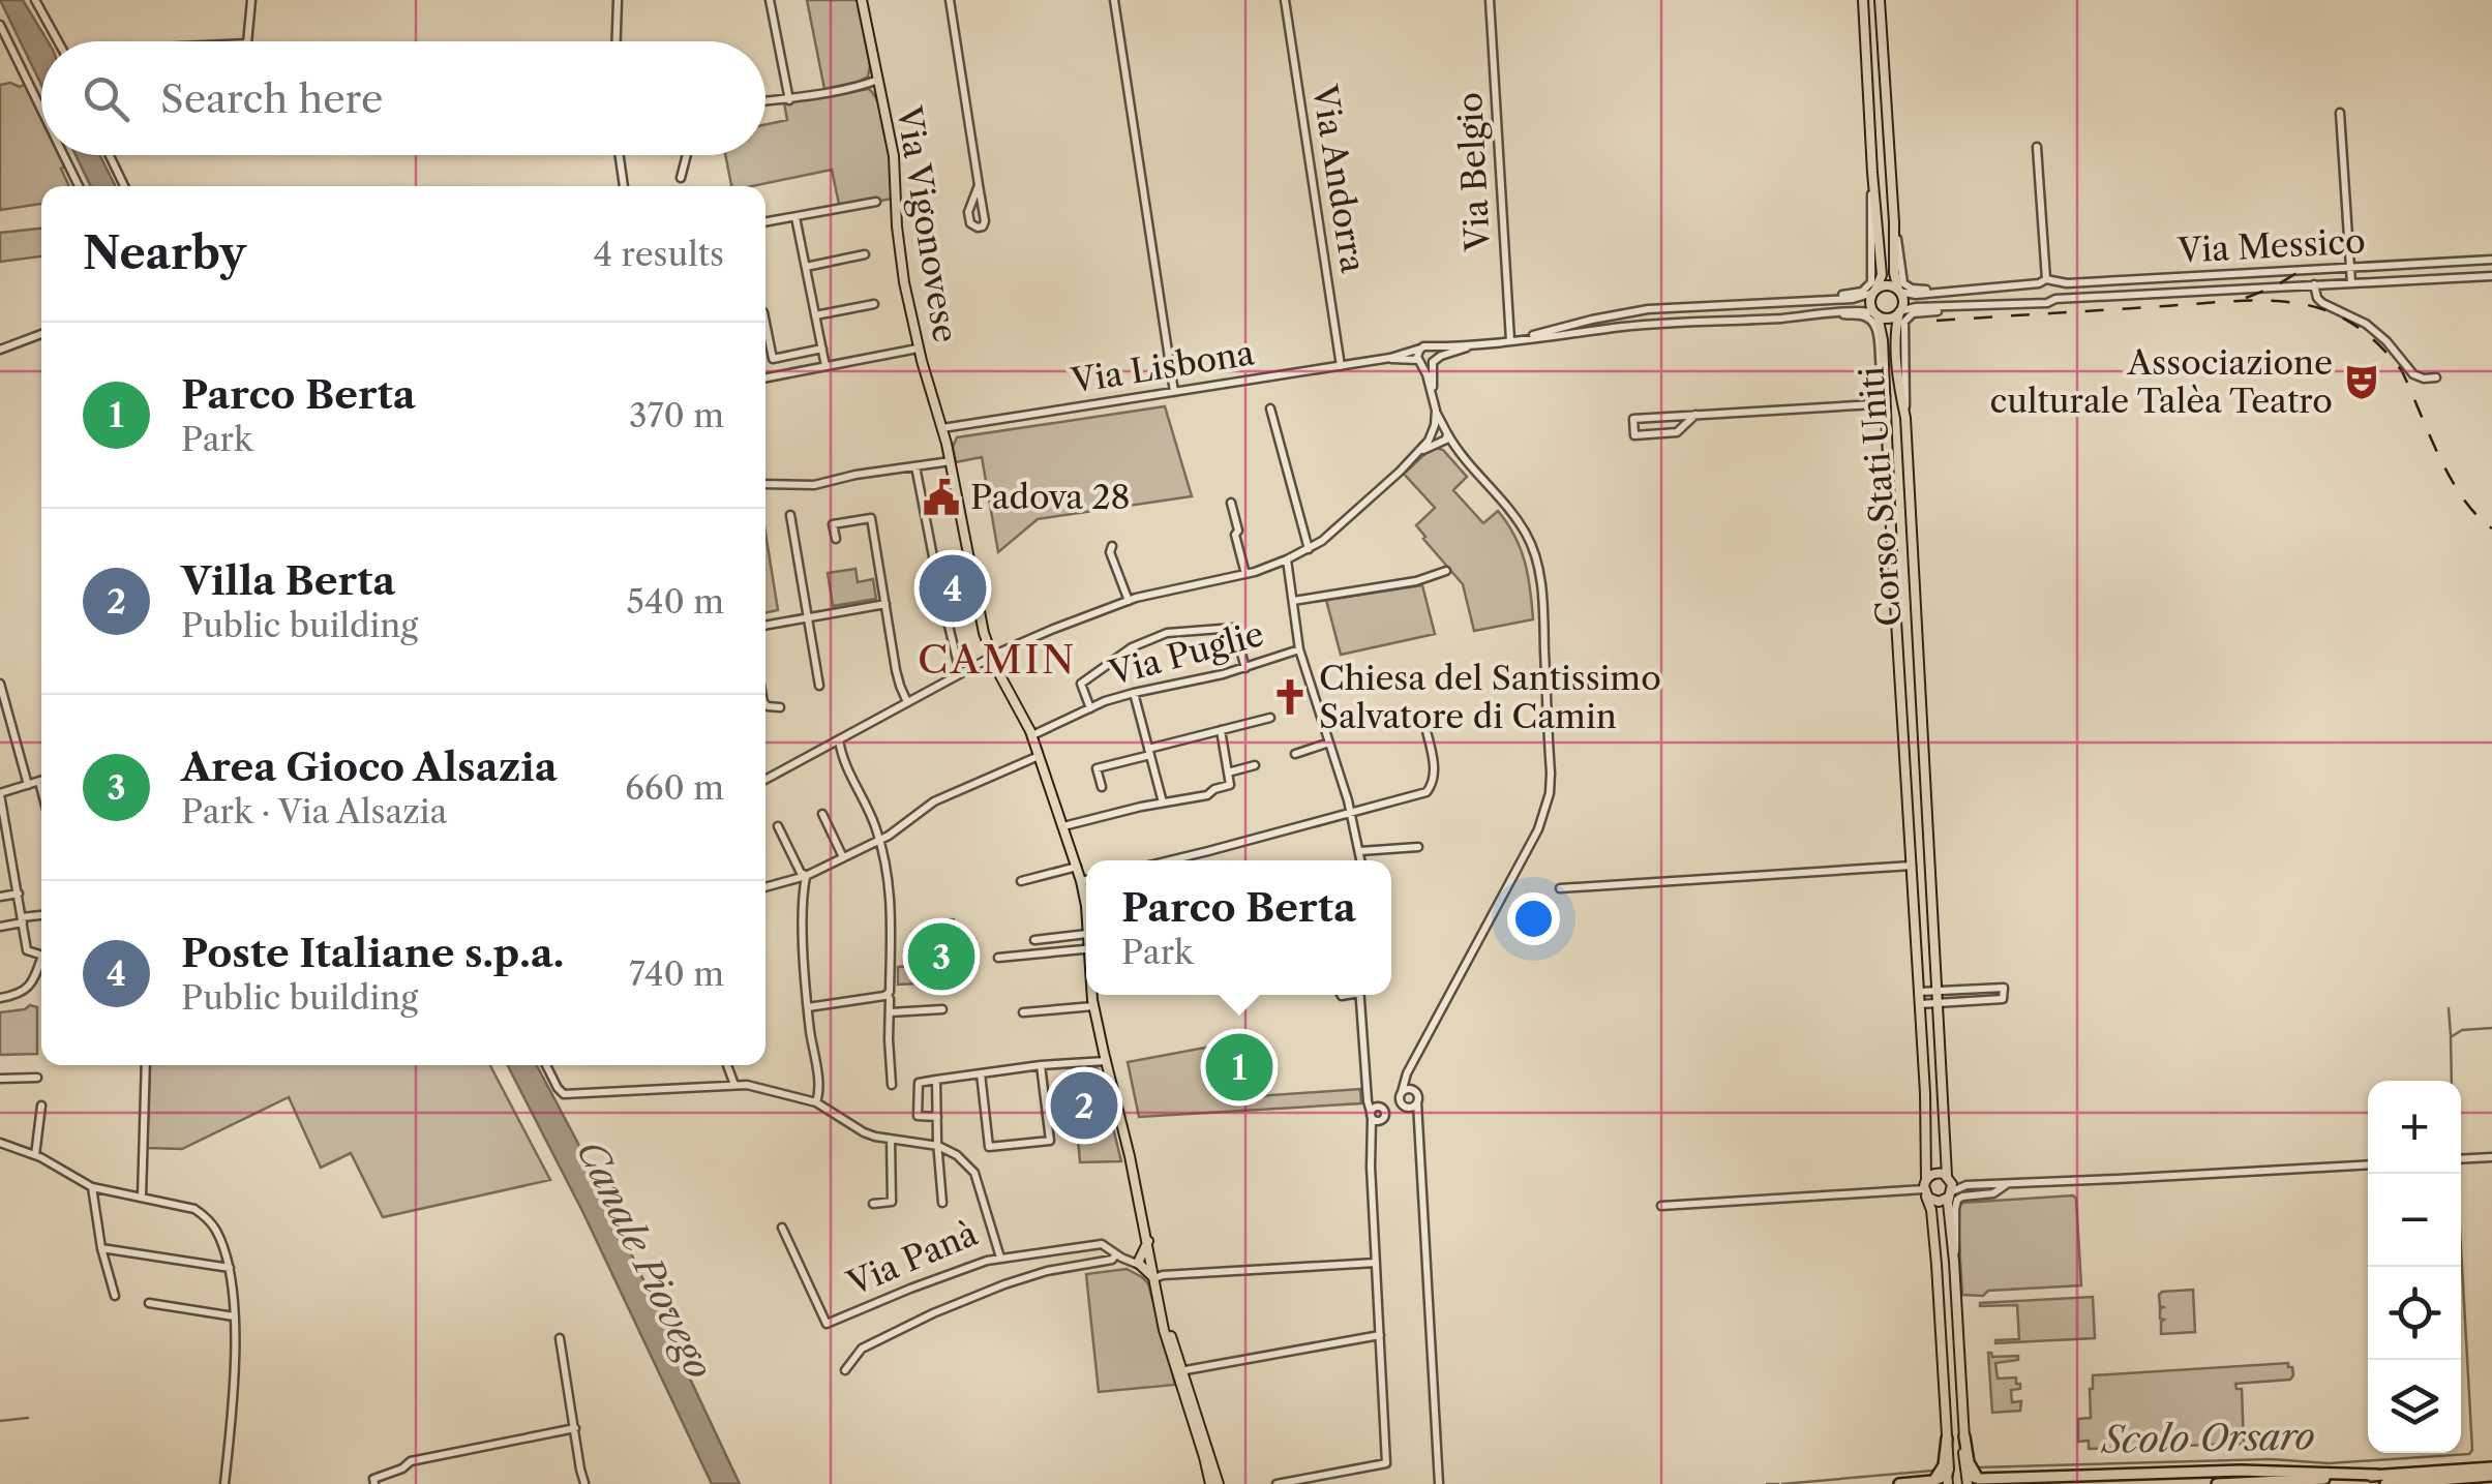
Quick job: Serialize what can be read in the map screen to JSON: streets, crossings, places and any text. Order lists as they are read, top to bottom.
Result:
{
  "streets": {
    "main road": ["Via Vigonovese", "Corso Stati Uniti"],
    "street": [
      "Via Belgio",
      "Via Andorra",
      "Via Messico",
      "Via Lisbona",
      "Via Puglie",
      "Via Panà"
    ]
  },
  "crossings": [
    ["Via Belgio", "Via Lisbona"],
    ["Via Andorra", "Via Lisbona"],
    ["Via Vigonovese", "Via Lisbona"],
    ["Via Vigonovese", "Via Puglie"],
    ["Via Messico", "Via Lisbona"],
    ["Via Messico", "Corso Stati Uniti"],
    ["Via Lisbona", "Corso Stati Uniti"]
  ],
  "districts": ["CAMIN"],
  "water": ["Canale Piovego", "Scolo Orsaro"],
  "places": {
    "theatre": ["Associazione culturale Talèa Teatro"],
    "public building": ["Padova 28"],
    "church": ["Chiesa del Santissimo Salvatore di Camin"]
  },
  "page": {
    "search": "Search here",
    "heading": ["Nearby", "4 results"],
    "list": [
      {
        "mark": "1",
        "name": "Parco Berta",
        "note": "Park",
        "value": "370 m"
      },
      {
        "mark": "2",
        "name": "Villa Berta",
        "note": "Public building",
        "value": "540 m"
      },
      {
        "mark": "3",
        "name": "Area Gioco Alsazia",
        "note": "Park · Via Alsazia",
        "value": "660 m"
      },
      {
        "mark": "4",
        "name": "Poste Italiane s.p.a.",
        "note": "Public building",
        "value": "740 m"
      }
    ],
    "pins": [
      "4",
      "3",
      "1",
      "2"
    ],
    "popup": ["Parco Berta", "Park"],
    "map_buttons": ["+", "−"]
  }
}
